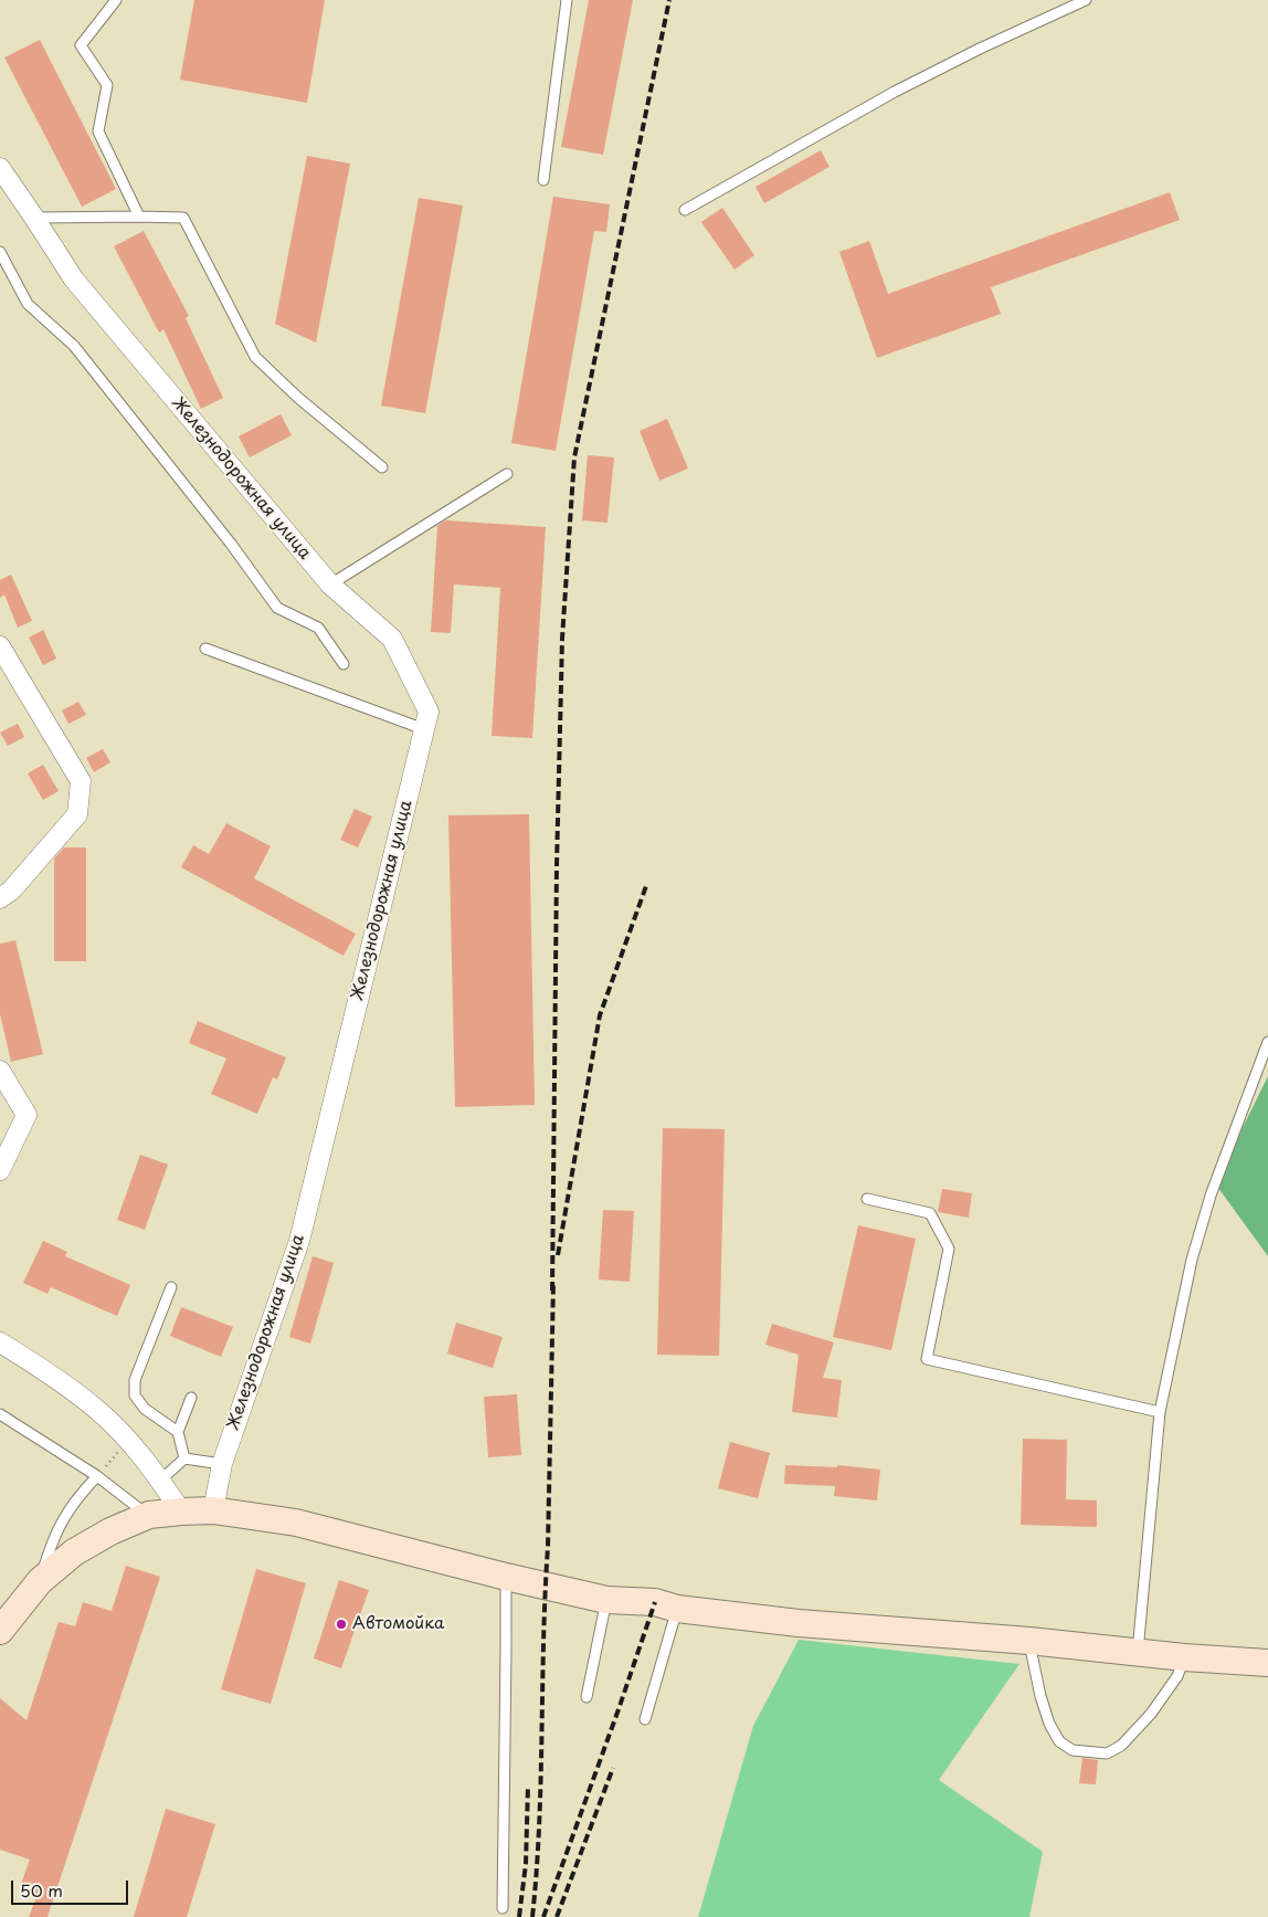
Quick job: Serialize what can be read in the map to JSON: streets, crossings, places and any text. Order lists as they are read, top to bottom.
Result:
{
  "streets": {
    "street": ["Железнодорожная улица"]
  },
  "places": ["Автомойка"],
  "scale_bar": "50 m"
}
